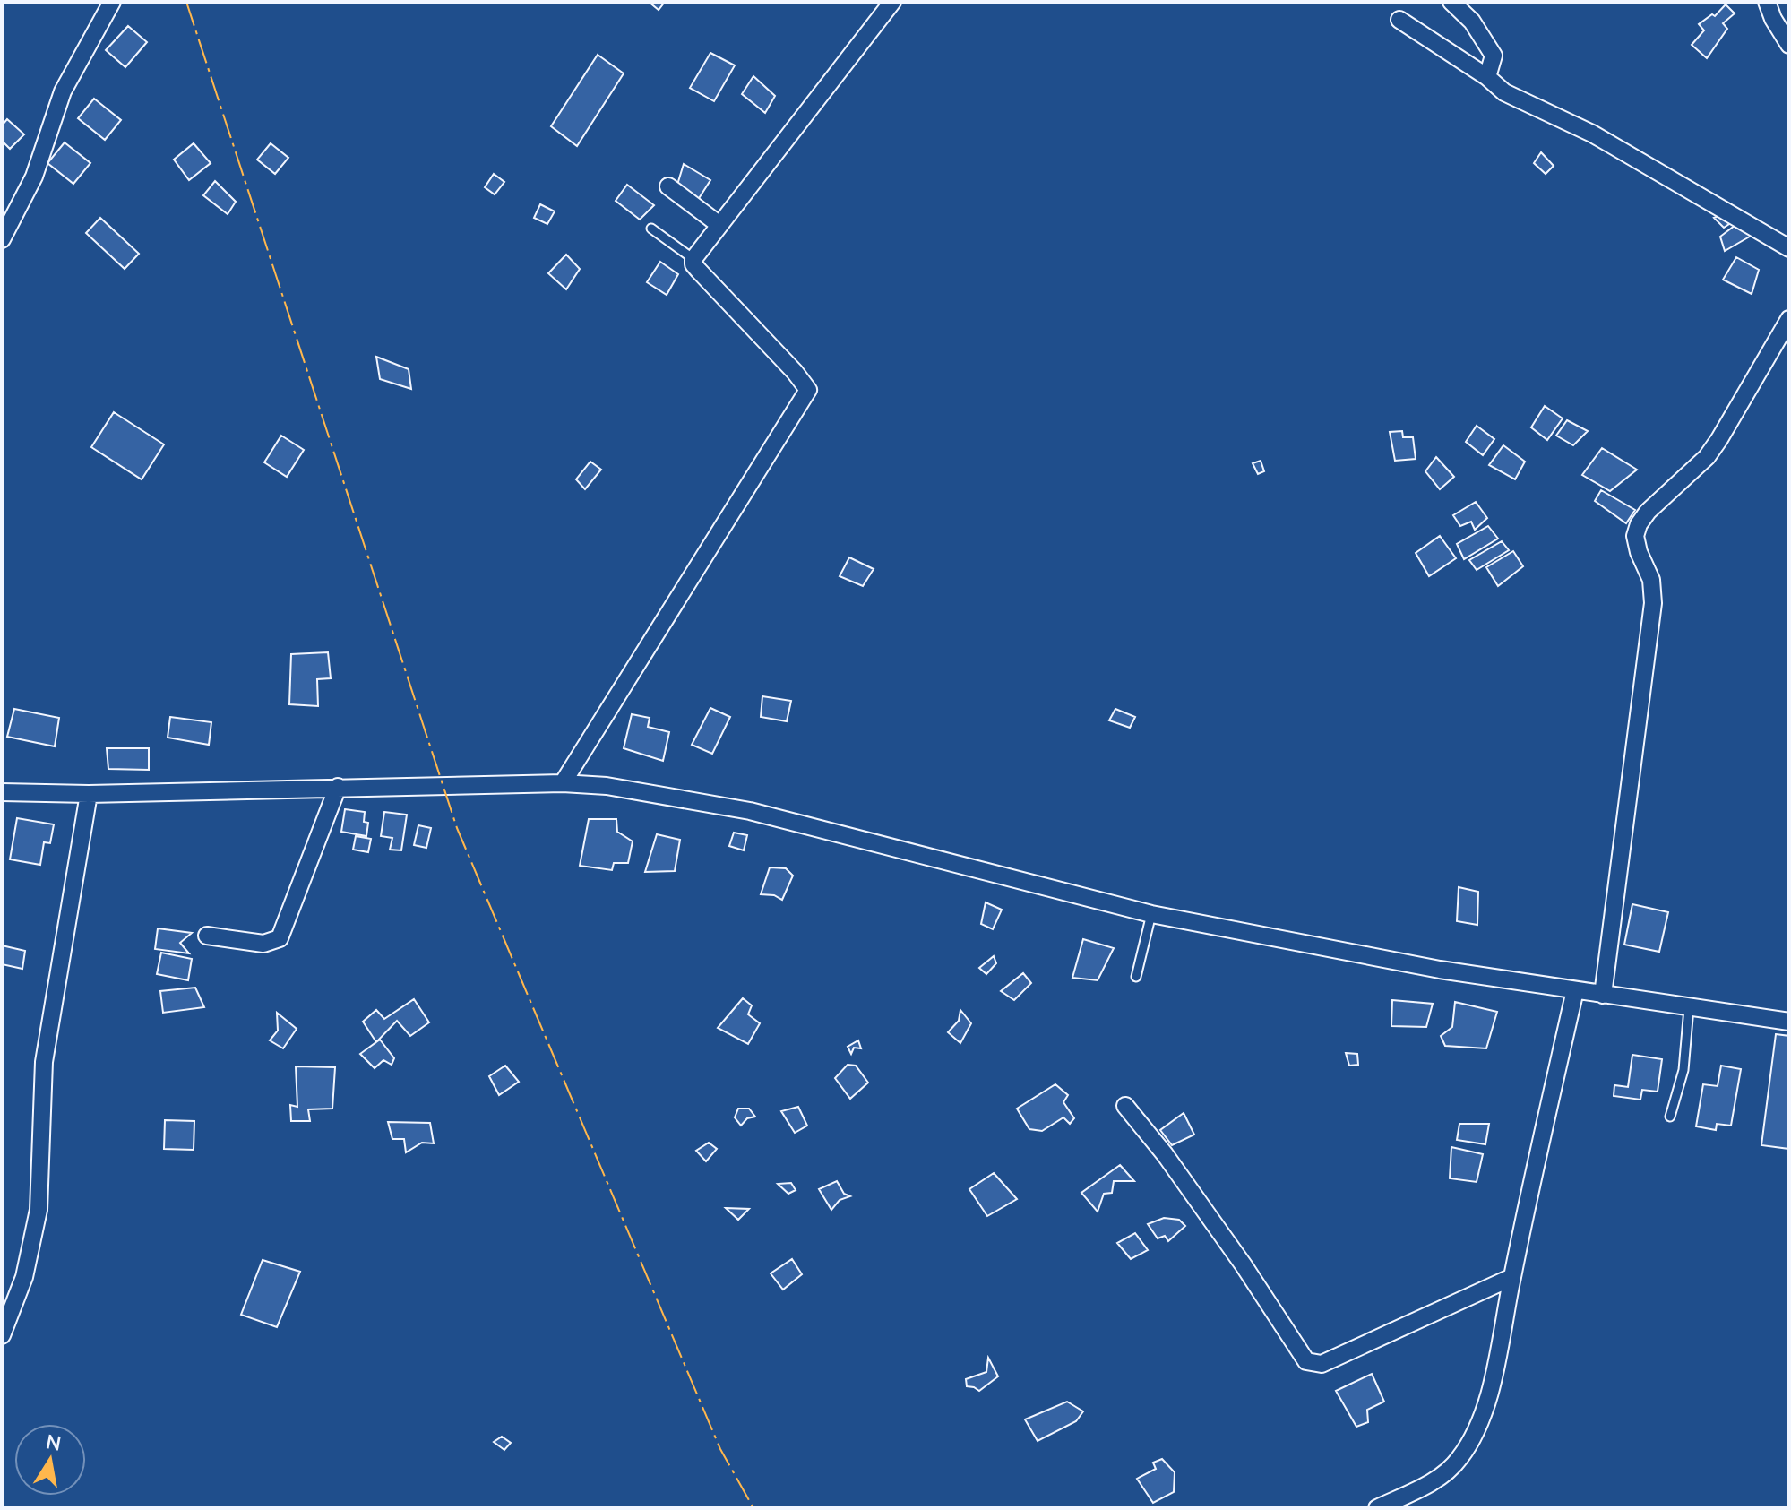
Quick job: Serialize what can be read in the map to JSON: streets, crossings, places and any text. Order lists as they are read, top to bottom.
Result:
{
  "north": "top"
}
